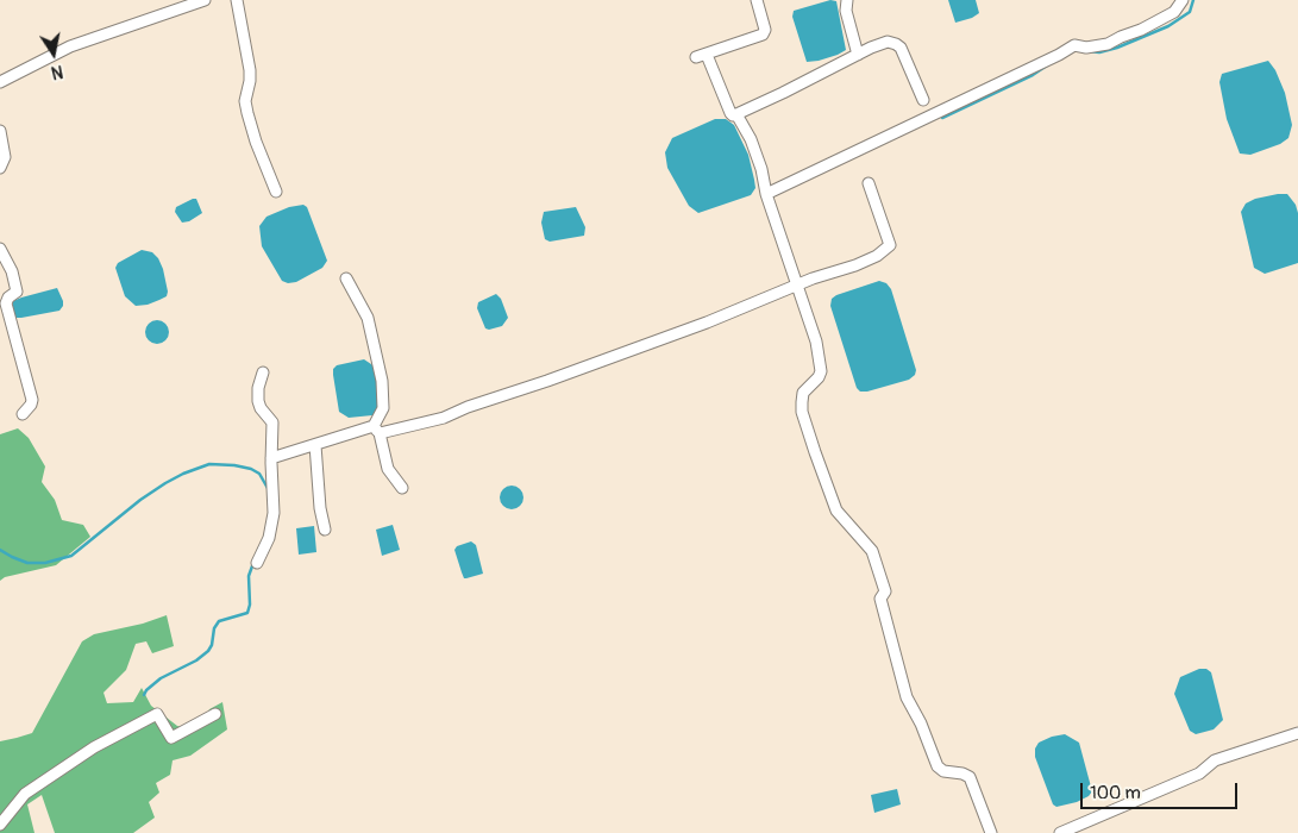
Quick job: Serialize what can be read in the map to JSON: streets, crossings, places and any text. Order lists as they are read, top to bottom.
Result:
{
  "scale_bar": "100 m",
  "north": "bottom"
}
